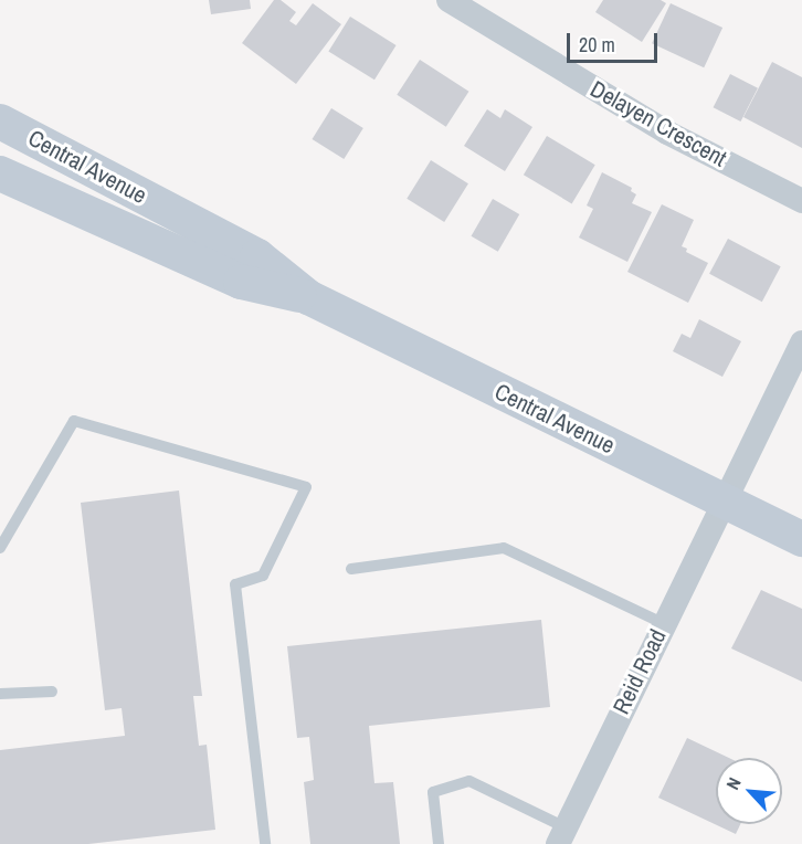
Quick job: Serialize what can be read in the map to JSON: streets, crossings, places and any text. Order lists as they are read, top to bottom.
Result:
{
  "streets": {
    "main road": ["Central Avenue"],
    "street": ["Delayen Crescent", "Reid Road"]
  },
  "crossings": [
    ["Central Avenue", "Reid Road"]
  ],
  "scale_bar": "20 m",
  "north": "top left"
}
